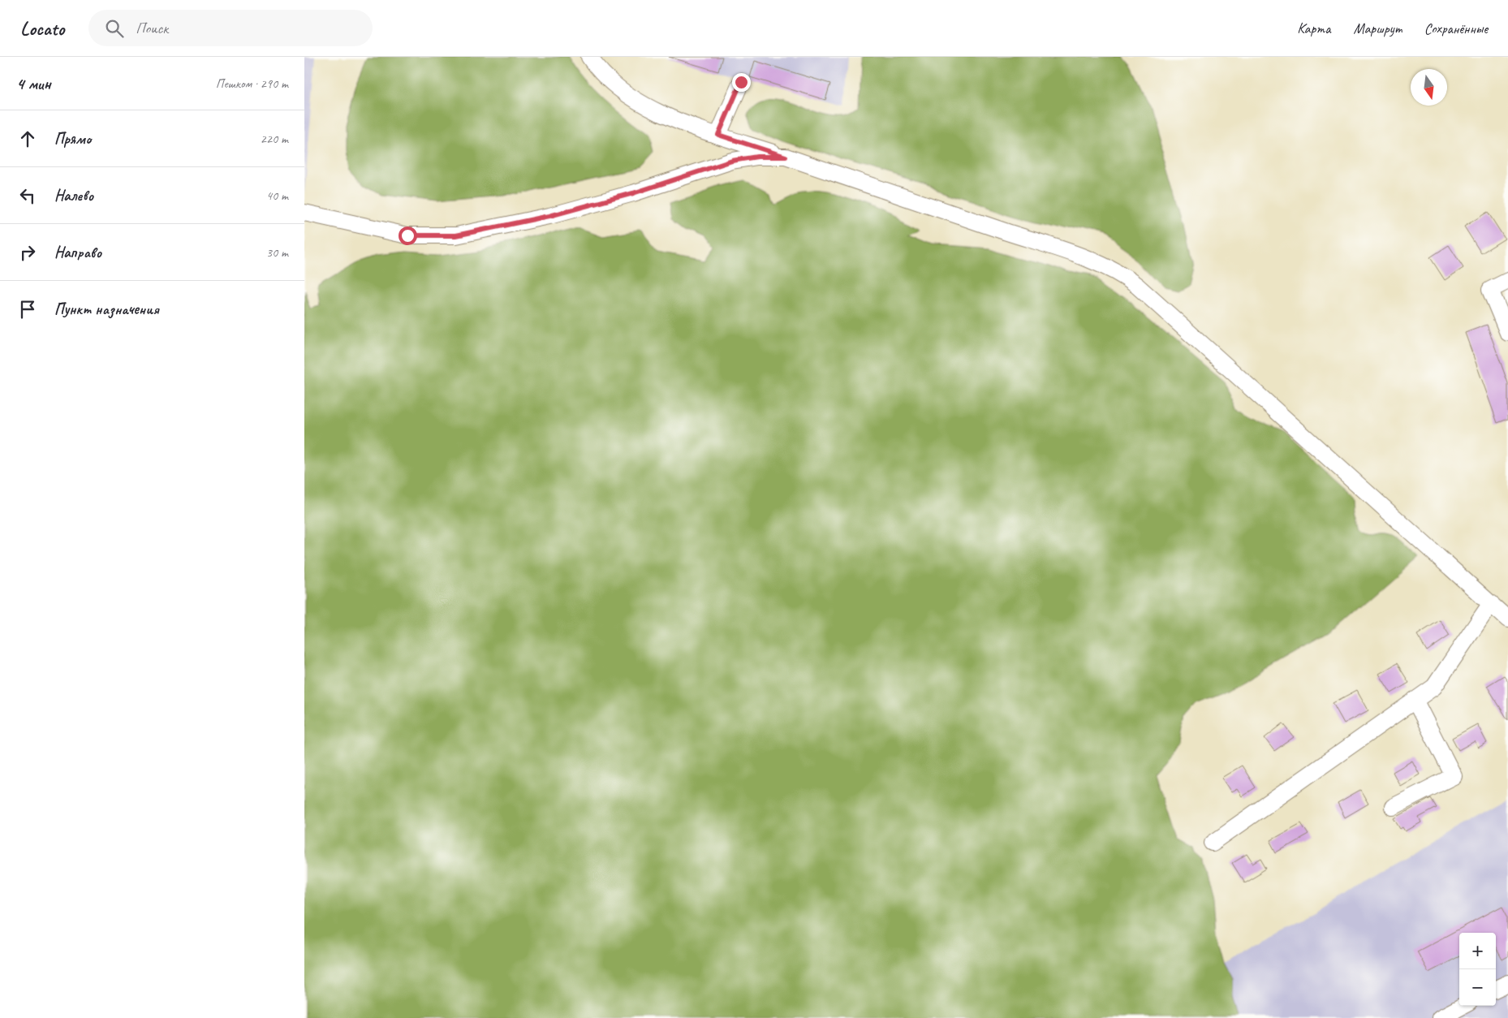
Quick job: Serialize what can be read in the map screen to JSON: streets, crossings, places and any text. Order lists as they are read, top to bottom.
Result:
{
  "north": "bottom",
  "page": {
    "header": "Locato",
    "search": "Поиск",
    "nav": ["Карта", "Маршрут", "Сохранённые"],
    "heading": ["4 мин", "Пешком · 290 m"],
    "list": [
      ["Прямо", "220 m"],
      ["Налево", "40 m"],
      ["Направо", "30 m"],
      "Пункт назначения"
    ],
    "map_buttons": ["+", "−"]
  }
}
